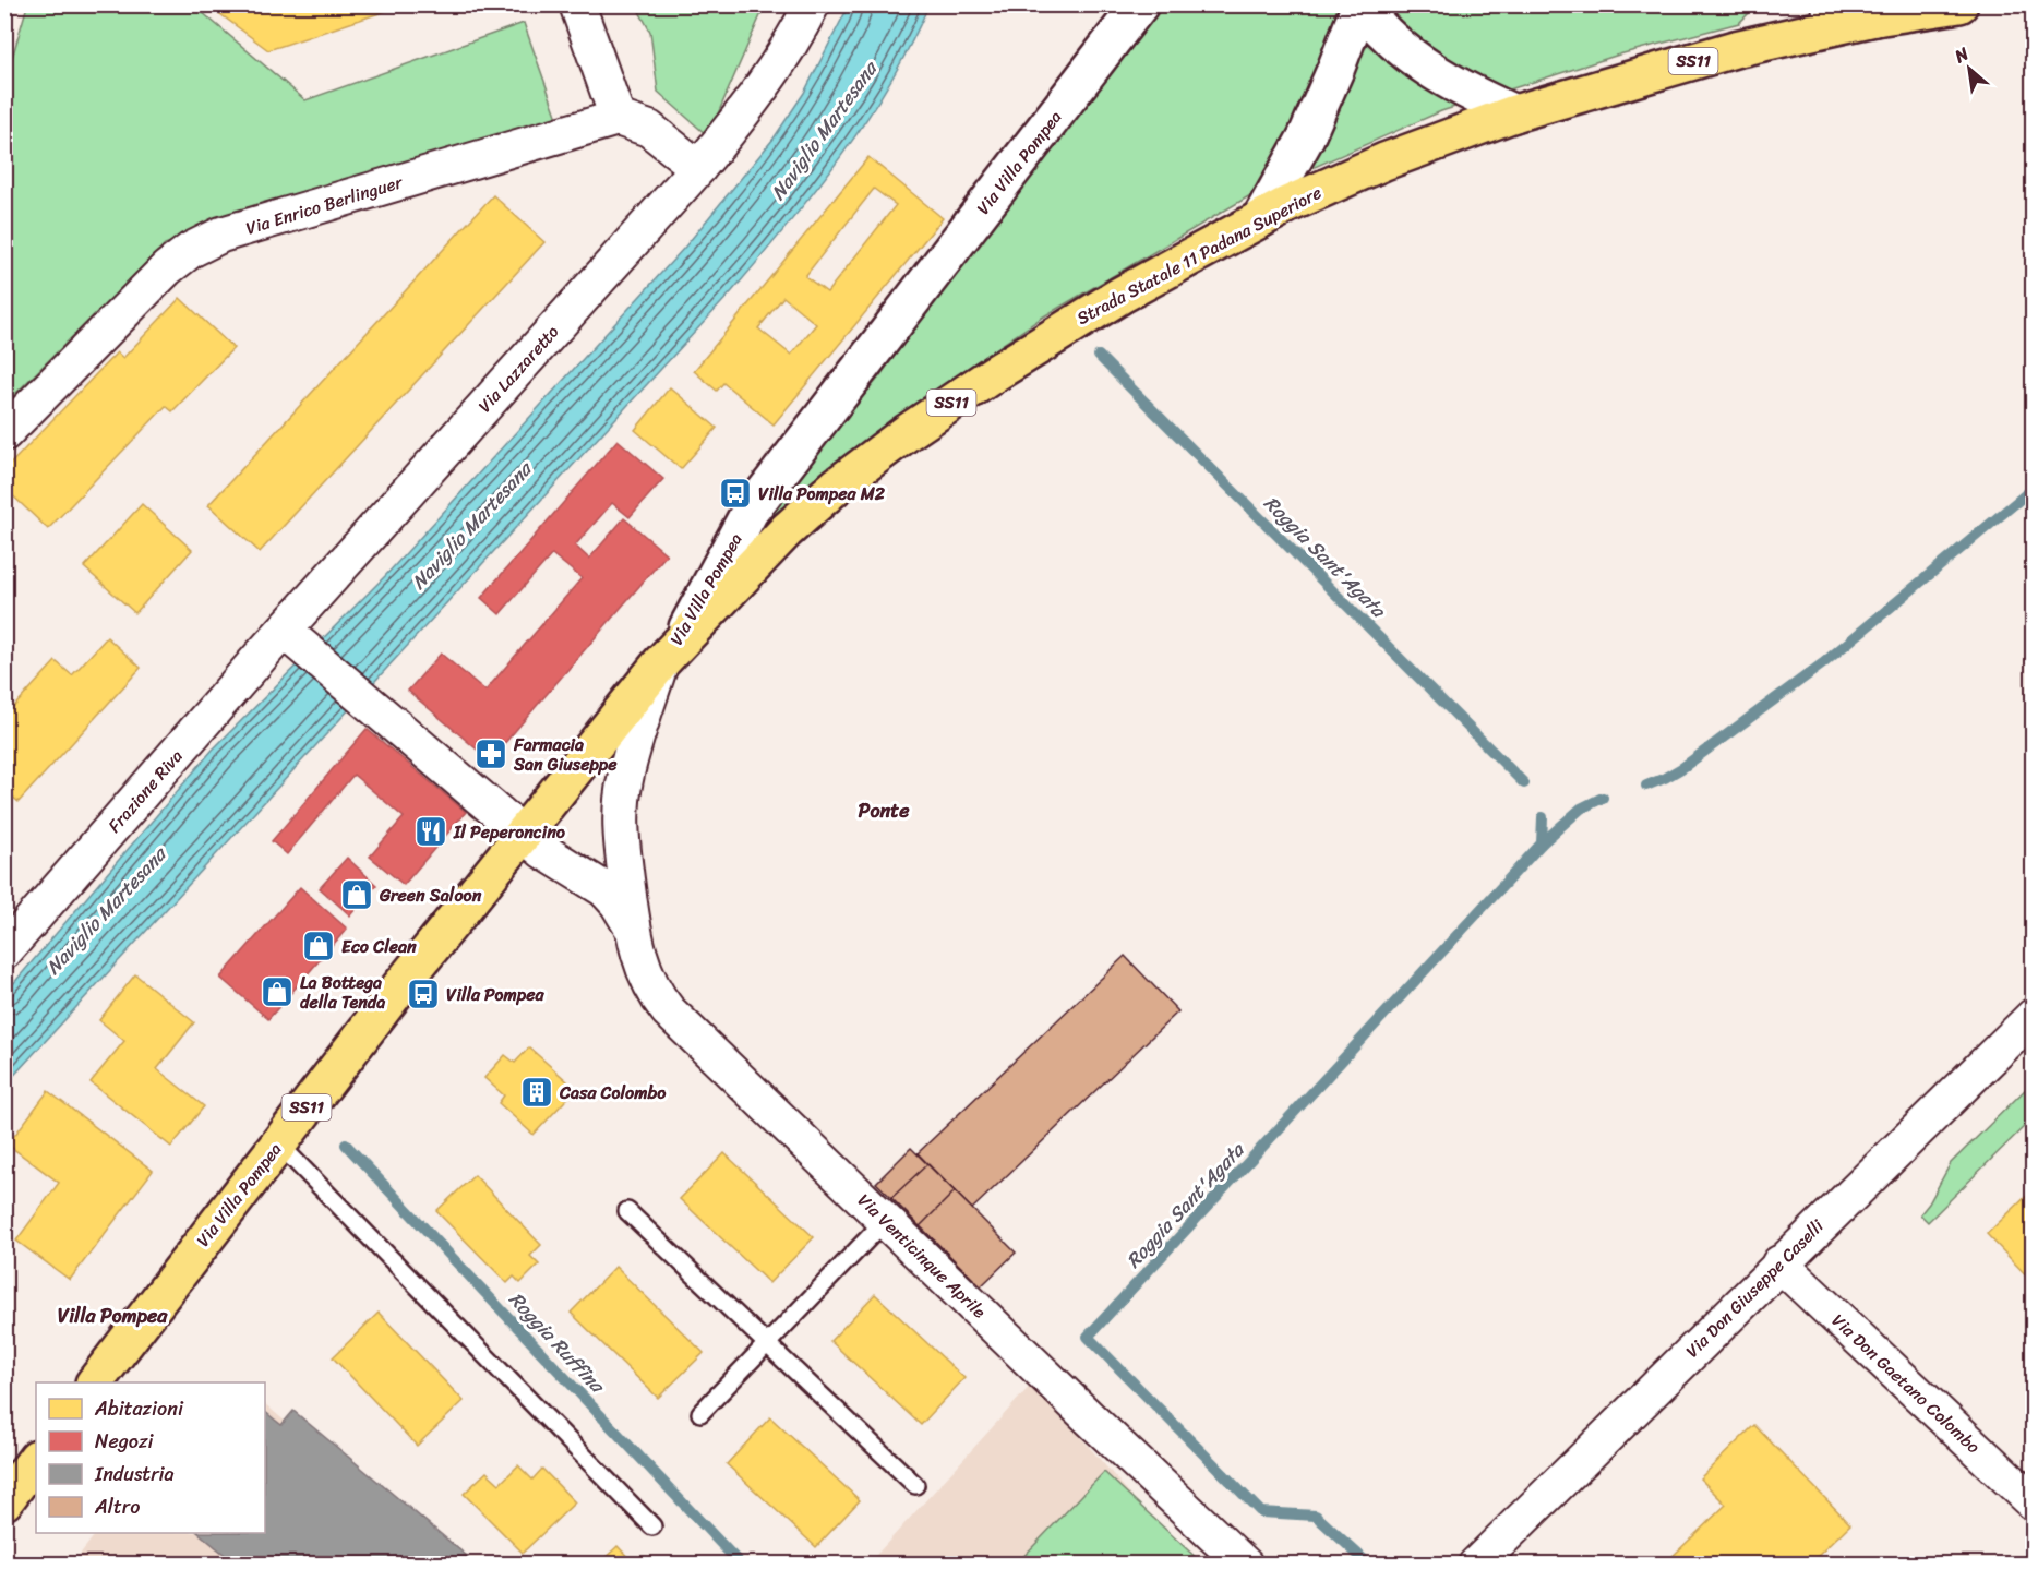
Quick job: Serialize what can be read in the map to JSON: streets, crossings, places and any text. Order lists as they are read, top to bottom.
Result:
{
  "streets": {
    "main road": ["SS11", "Via Villa Pompea", "Strada Statale 11 Padana Superiore"],
    "street": [
      "Via Enrico Berlinguer",
      "Via Lazzaretto",
      "Frazione Riva",
      "Via Venticinque Aprile",
      "Via Don Giuseppe Caselli",
      "Via Don Gaetano Colombo"
    ]
  },
  "crossings": [
    ["Via Villa Pompea", "Strada Statale 11 Padana Superiore"],
    ["Via Villa Pompea", "Via Venticinque Aprile"],
    ["Strada Statale 11 Padana Superiore", "Via Venticinque Aprile"],
    ["Via Lazzaretto", "Frazione Riva"],
    ["Via Lazzaretto", "Via Venticinque Aprile"],
    ["Frazione Riva", "Via Venticinque Aprile"],
    ["Via Don Giuseppe Caselli", "Via Don Gaetano Colombo"]
  ],
  "districts": ["Ponte", "Villa Pompea"],
  "water": ["Naviglio Martesana", "Roggia Sant'Agata", "Roggia Ruffina"],
  "places": {
    "bus stop": ["Villa Pompea M2", "Villa Pompea"],
    "pharmacy": ["Farmacia San Giuseppe"],
    "restaurant": ["Il Peperoncino"],
    "shop": ["Green Saloon", "Eco Clean", "La Bottega della Tenda"],
    "building": ["Casa Colombo"]
  },
  "legend": [
    "Abitazioni",
    "Negozi",
    "Industria",
    "Altro"
  ],
  "north": "top left"
}
